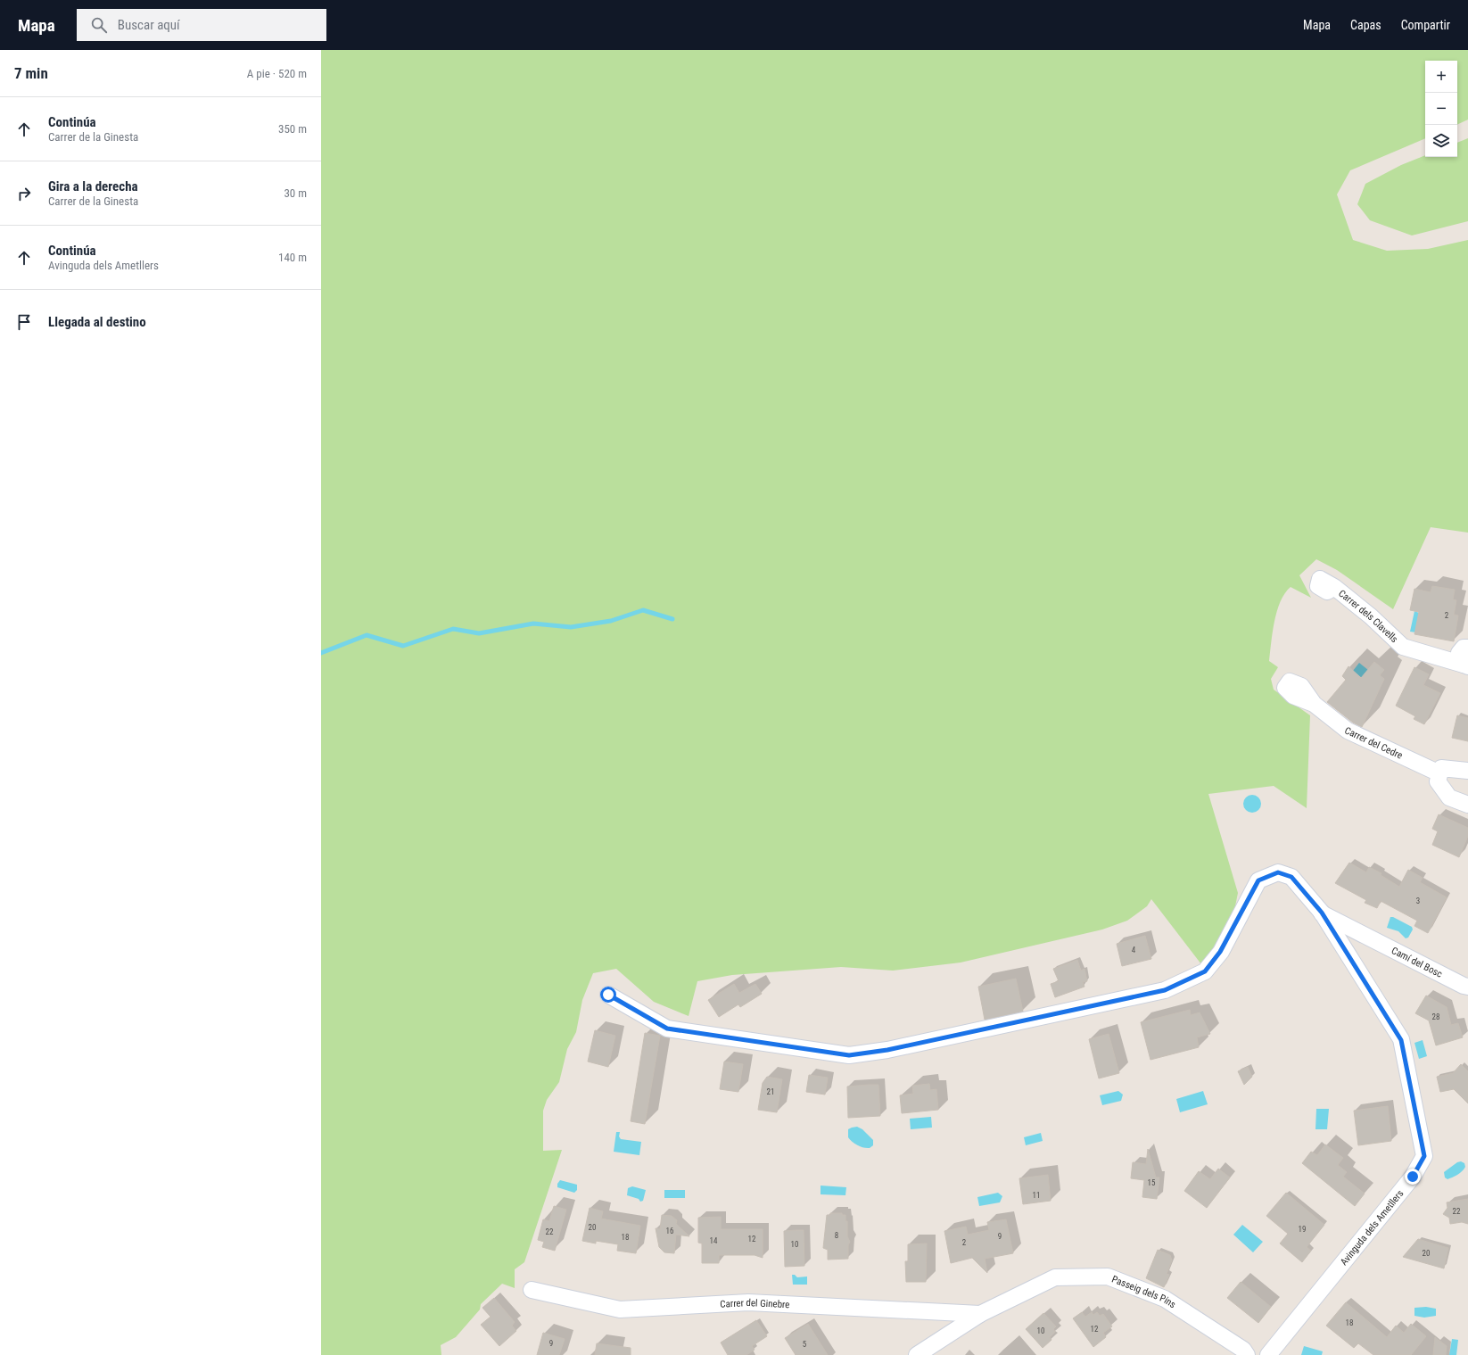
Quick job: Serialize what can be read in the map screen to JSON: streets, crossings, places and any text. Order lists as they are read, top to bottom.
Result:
{
  "streets": {
    "street": [
      "Carrer dels Clavells",
      "Carrer del Cedre",
      "Camí del Bosc",
      "Avinguda dels Ametllers",
      "Passeig dels Pins",
      "Carrer del Ginebre"
    ]
  },
  "crossings": [
    ["Camí del Bosc", "Avinguda dels Ametllers"],
    ["Passeig dels Pins", "Carrer del Ginebre"]
  ],
  "house_numbers": [
    "2",
    "3",
    "4",
    "28",
    "21",
    "15",
    "11",
    "22",
    "20",
    "19",
    "16",
    "22",
    "8",
    "9",
    "18",
    "12",
    "14",
    "2",
    "10",
    "20",
    "18",
    "12",
    "10",
    "9",
    "5"
  ],
  "page": {
    "header": "Mapa",
    "search": "Buscar aquí",
    "nav": ["Mapa", "Capas", "Compartir"],
    "heading": ["7 min", "A pie · 520 m"],
    "map_buttons": ["+", "−"],
    "list": [
      ["Continúa", "Carrer de la Ginesta", "350 m"],
      ["Gira a la derecha", "Carrer de la Ginesta", "30 m"],
      ["Continúa", "Avinguda dels Ametllers", "140 m"],
      "Llegada al destino"
    ]
  }
}
